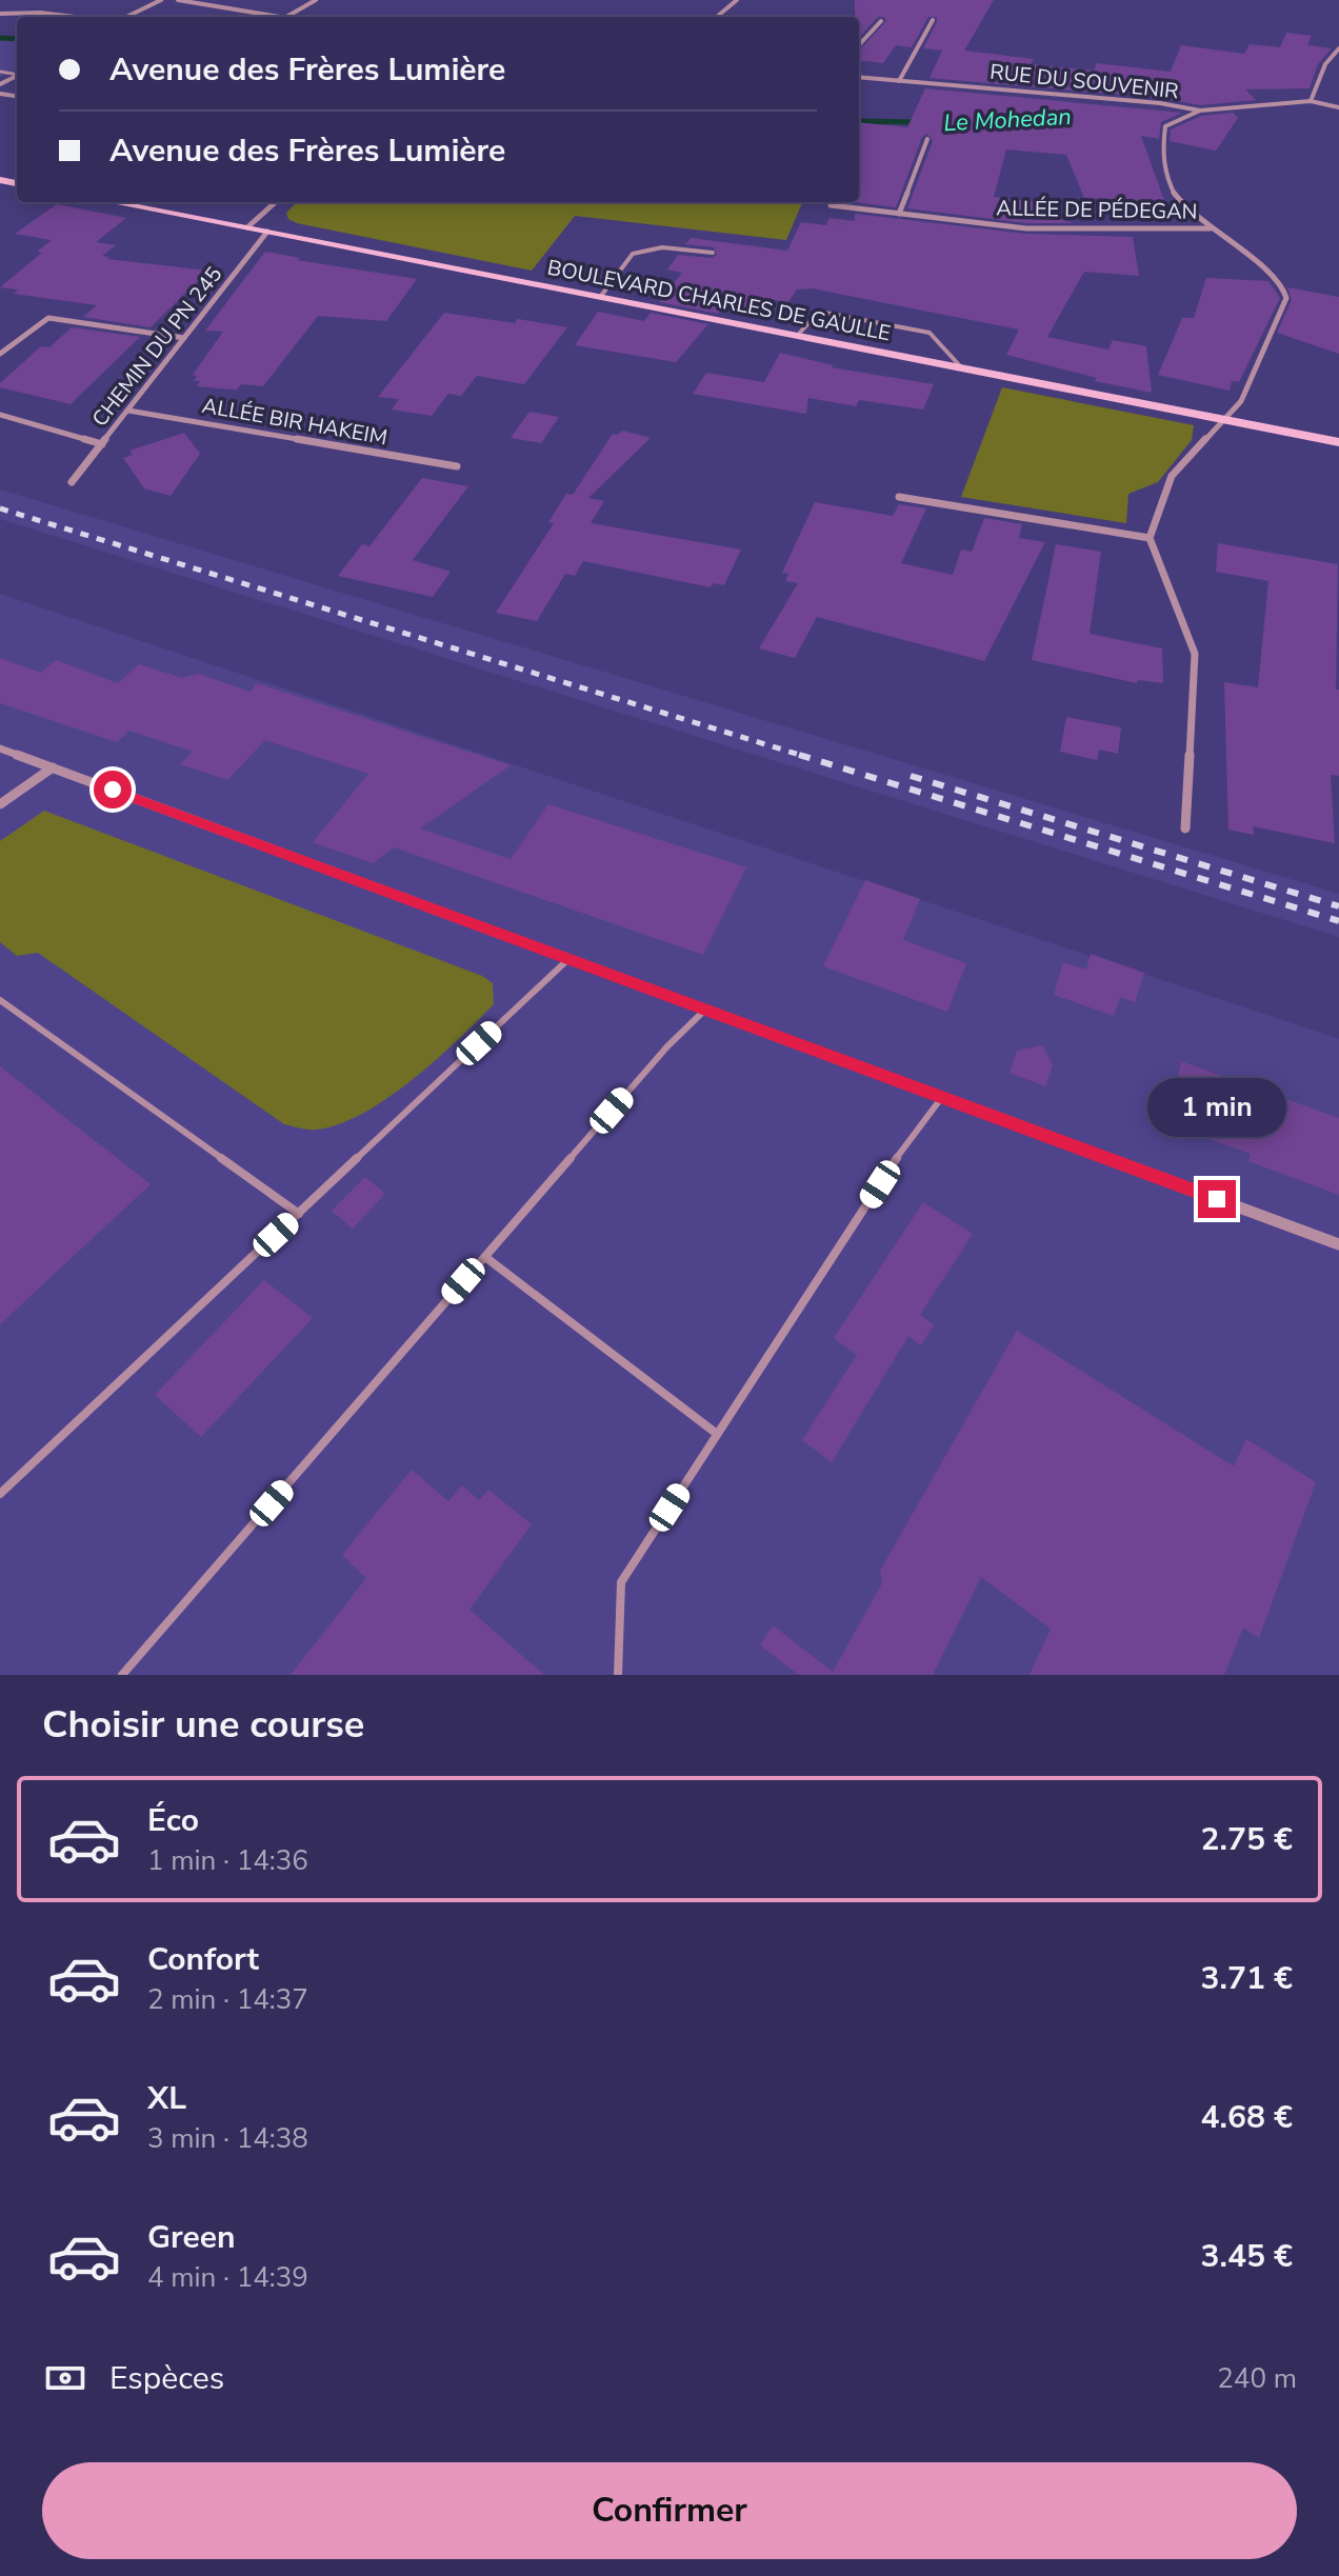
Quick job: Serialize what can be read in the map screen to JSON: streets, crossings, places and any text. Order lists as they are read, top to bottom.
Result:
{
  "streets": {
    "main road": ["BOULEVARD CHARLES DE GAULLE"],
    "street": [
      "RUE DU SOUVENIR",
      "ALLÉE DE PÉDEGAN",
      "CHEMIN DU PN 245",
      "ALLÉE BIR HAKEIM"
    ]
  },
  "crossings": [
    ["BOULEVARD CHARLES DE GAULLE", "CHEMIN DU PN 245"],
    ["CHEMIN DU PN 245", "ALLÉE BIR HAKEIM"]
  ],
  "water": ["Le Mohedan"],
  "page": {
    "banner": ["Avenue des Frères Lumière", "Avenue des Frères Lumière"],
    "bubble": "1 min",
    "heading": "Choisir une course",
    "list": [
      {
        "name": "Éco",
        "note": "1 min · 14:36",
        "value": "2.75 €"
      },
      {
        "name": "Confort",
        "note": "2 min · 14:37",
        "value": "3.71 €"
      },
      {
        "name": "XL",
        "note": "3 min · 14:38",
        "value": "4.68 €"
      },
      {
        "name": "Green",
        "note": "4 min · 14:39",
        "value": "3.45 €"
      }
    ],
    "pay": ["Espèces", "240 m"],
    "buttons": "Confirmer"
  }
}
